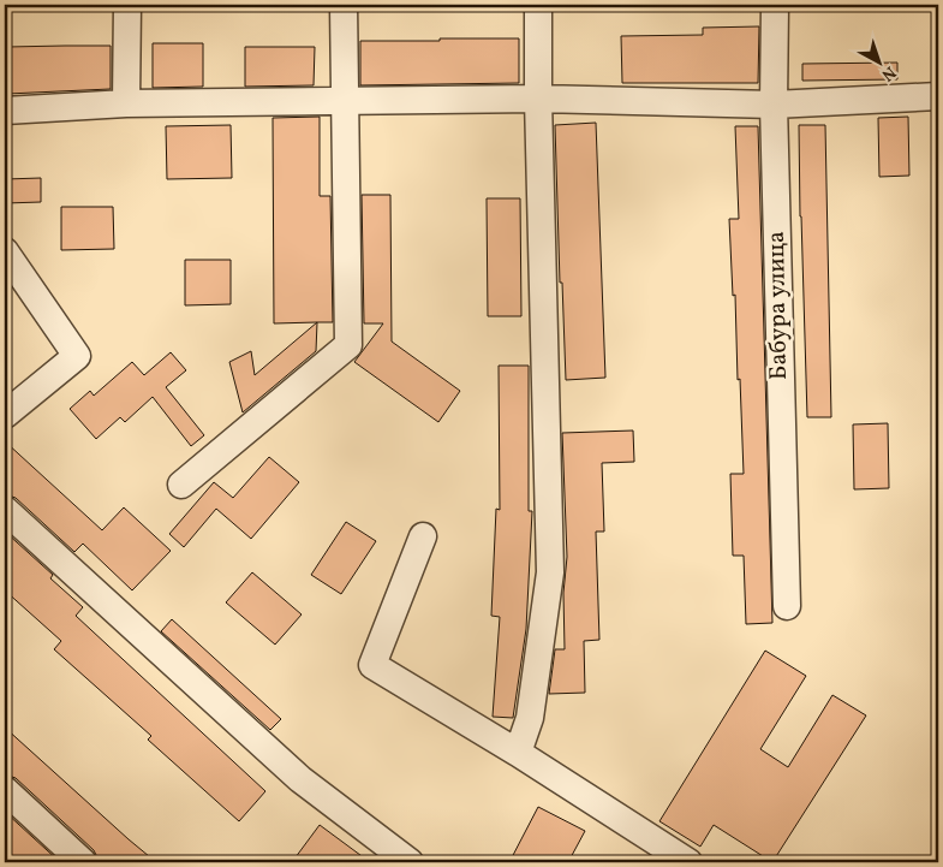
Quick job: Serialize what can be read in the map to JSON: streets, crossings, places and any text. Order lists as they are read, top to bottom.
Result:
{
  "streets": {
    "street": ["Бабура улица"]
  },
  "north": "bottom right"
}
